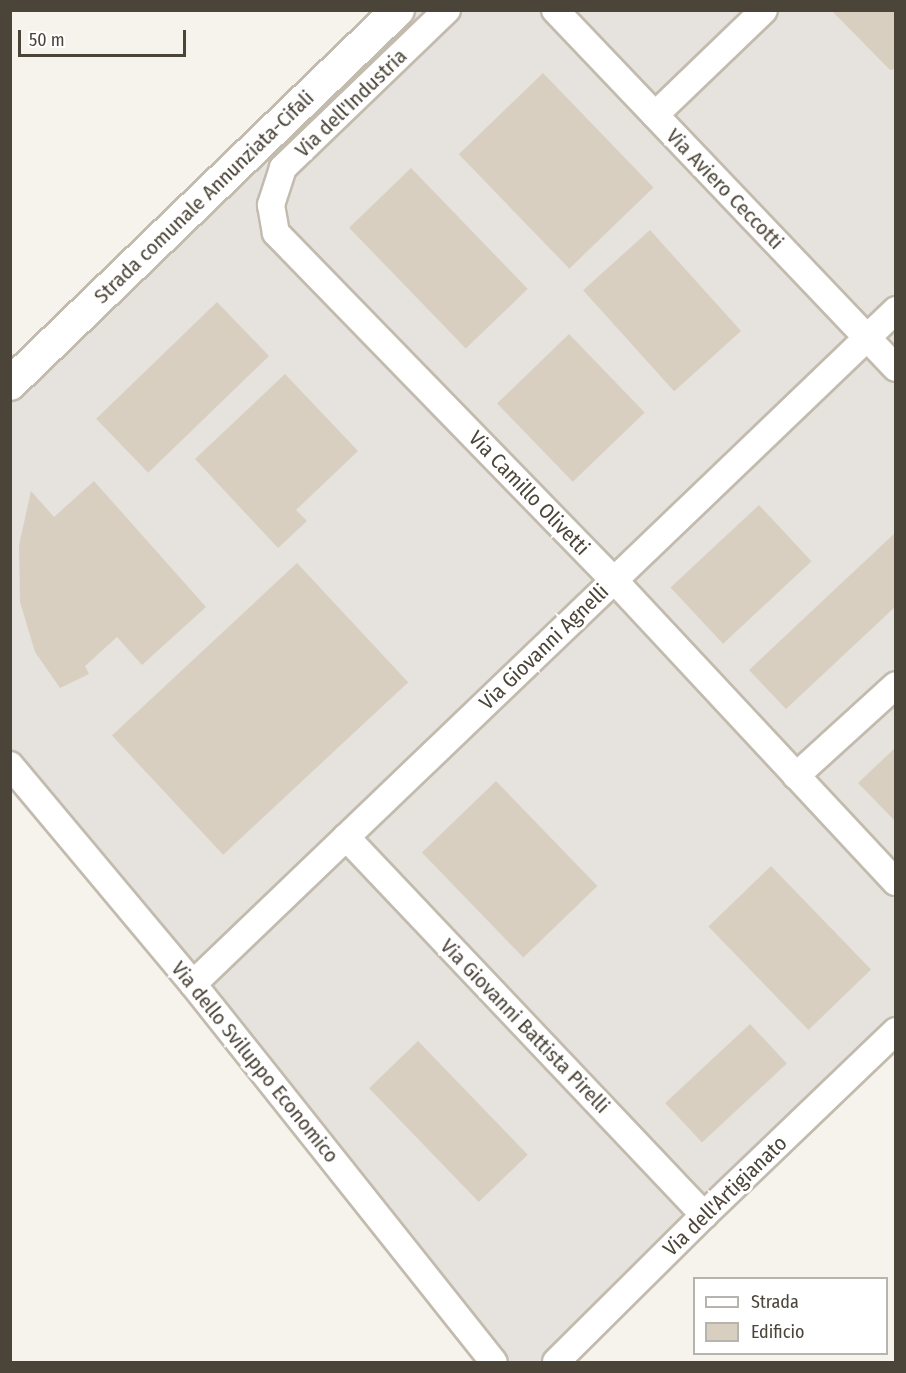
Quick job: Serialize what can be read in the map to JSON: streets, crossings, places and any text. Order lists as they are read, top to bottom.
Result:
{
  "streets": {
    "street": [
      "Via dell'Industria",
      "Via Aviero Ceccotti",
      "Strada comunale Annunziata-Cifali",
      "Via Camillo Olivetti",
      "Via Giovanni Agnelli",
      "Via Giovanni Battista Pirelli",
      "Via dello Sviluppo Economico",
      "Via dell'Artigianato"
    ]
  },
  "crossings": [
    ["Via dell'Industria", "Via Camillo Olivetti"],
    ["Via Aviero Ceccotti", "Via Giovanni Agnelli"],
    ["Via Camillo Olivetti", "Via Giovanni Agnelli"],
    ["Via Giovanni Agnelli", "Via Giovanni Battista Pirelli"],
    ["Via Giovanni Agnelli", "Via dello Sviluppo Economico"],
    ["Via Giovanni Battista Pirelli", "Via dell'Artigianato"]
  ],
  "legend": ["Strada", "Edificio"],
  "scale_bar": "50 m"
}
